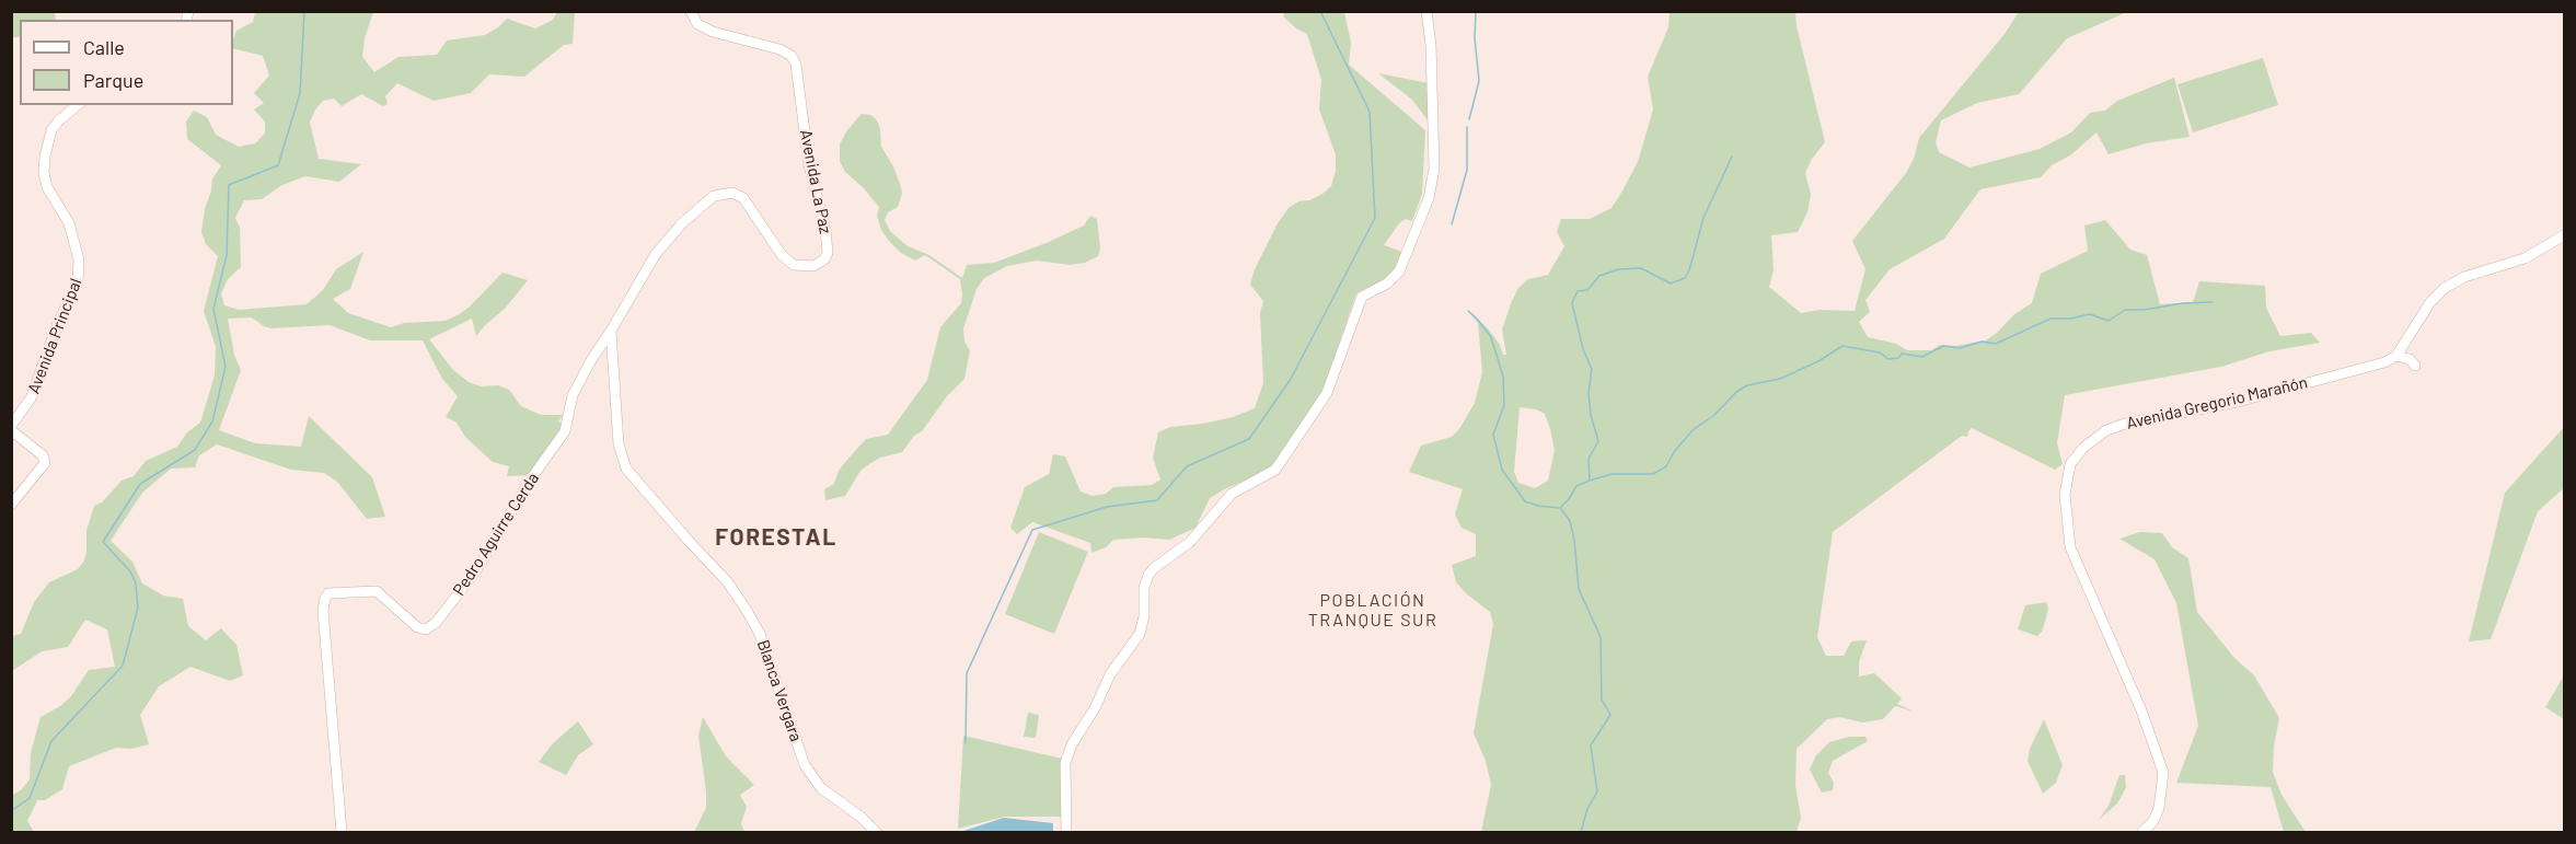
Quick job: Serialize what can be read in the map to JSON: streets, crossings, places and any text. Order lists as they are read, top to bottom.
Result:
{
  "streets": {
    "street": [
      "Avenida La Paz",
      "Avenida Principal",
      "Avenida Gregorio Marañón",
      "Pedro Aguirre Cerda",
      "Blanca Vergara"
    ]
  },
  "crossings": [
    ["Avenida La Paz", "Pedro Aguirre Cerda"],
    ["Avenida La Paz", "Blanca Vergara"],
    ["Pedro Aguirre Cerda", "Blanca Vergara"]
  ],
  "districts": ["FORESTAL", "POBLACIÓN TRANQUE SUR"],
  "legend": ["Calle", "Parque"]
}
